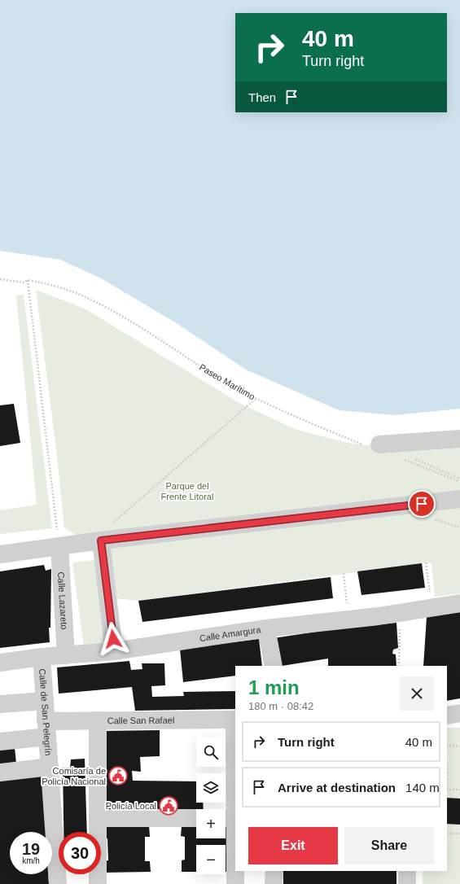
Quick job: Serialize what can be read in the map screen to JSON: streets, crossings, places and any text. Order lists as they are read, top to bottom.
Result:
{
  "streets": {
    "street": [
      "Calle Lazareto",
      "Calle Amargura",
      "Calle de San Pelegrín",
      "Calle San Rafael"
    ],
    "path": ["Paseo Marítimo"]
  },
  "crossings": [
    ["Calle Lazareto", "Calle Amargura"],
    ["Calle Amargura", "Calle de San Pelegrín"],
    ["Calle de San Pelegrín", "Calle San Rafael"]
  ],
  "parks": ["Parque del Frente Litoral"],
  "places": {
    "public building": ["Comisaría de Policía Nacional", "Policía Local"]
  },
  "page": {
    "turn": ["40 m", "Turn right"],
    "then": "Then",
    "heading": ["1 min", "180 m · 08:42"],
    "list": [
      {
        "name": "Turn right",
        "value": "40 m"
      },
      {
        "name": "Arrive at destination",
        "value": "140 m"
      }
    ],
    "map_buttons": ["+", "−"],
    "buttons": ["Exit", "Share"],
    "speed": "19 km/h",
    "limit": "30"
  }
}
